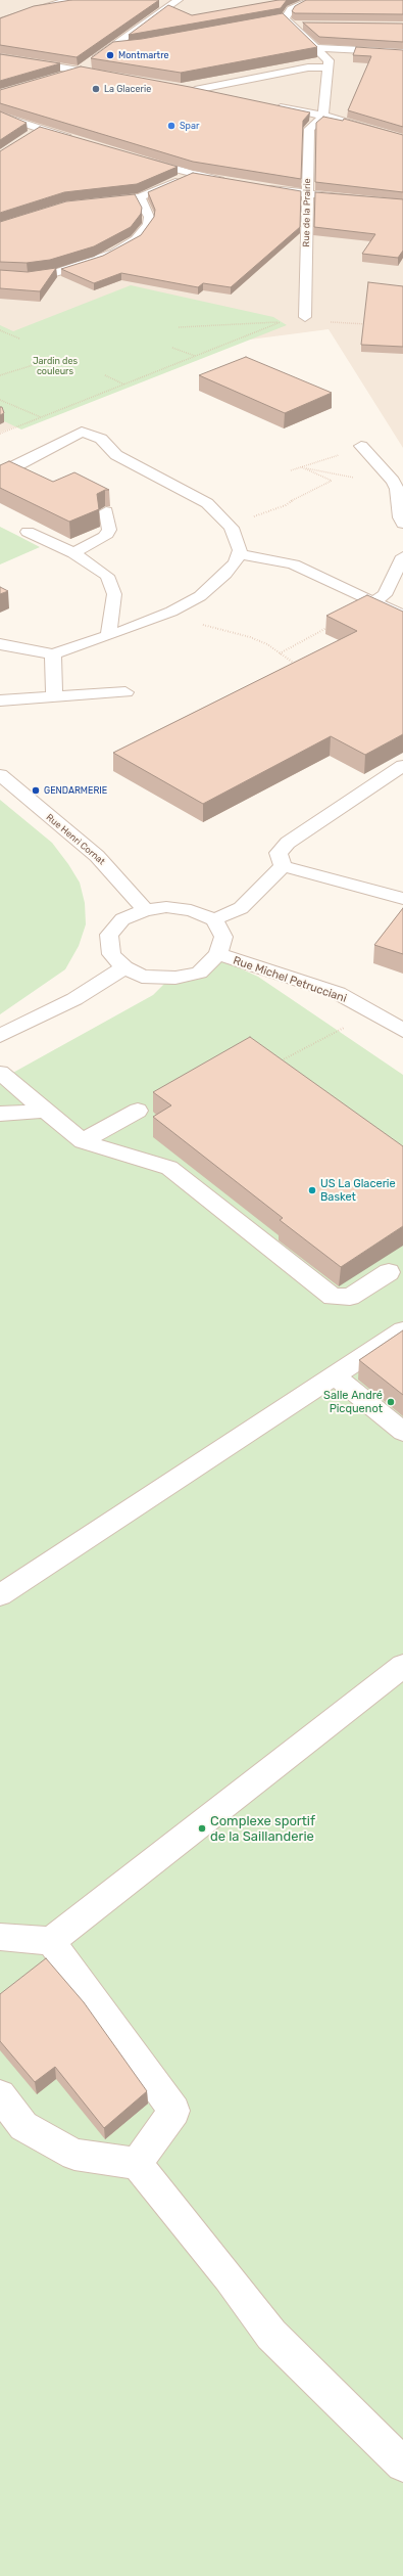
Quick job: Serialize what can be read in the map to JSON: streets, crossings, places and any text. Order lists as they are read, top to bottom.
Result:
{
  "streets": {
    "street": ["Rue de la Prairie", "Rue Henri Cornat", "Rue Michel Petrucciani"]
  },
  "crossings": [
    ["Rue Henri Cornat", "Rue Michel Petrucciani"]
  ],
  "parks": ["Jardin des couleurs"],
  "places": [
    "Montmartre",
    "La Glacerie",
    "Spar",
    "GENDARMERIE",
    "US La Glacerie Basket",
    "Salle André Picquenot",
    "Complexe sportif de la Saillanderie"
  ]
}
